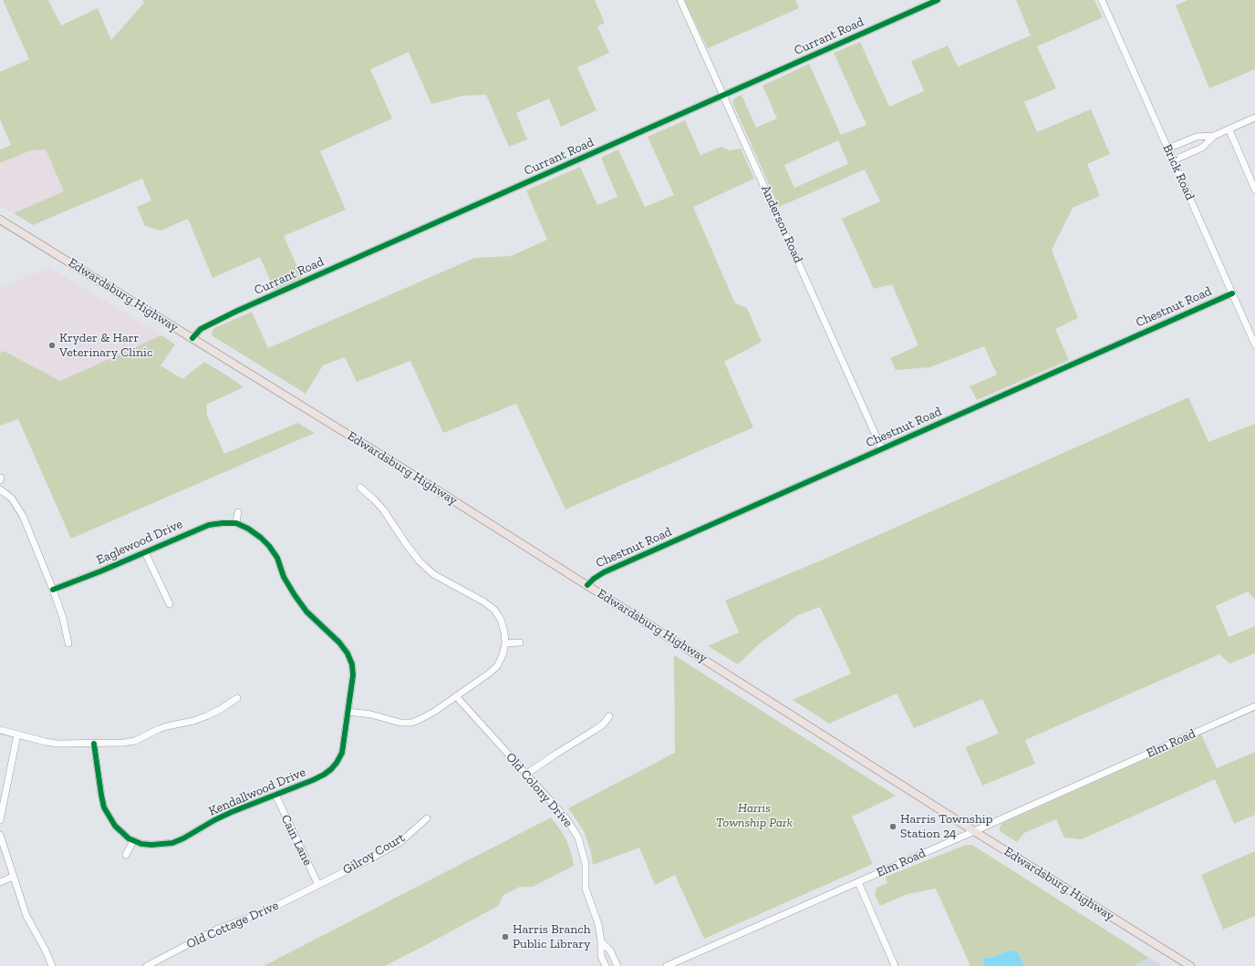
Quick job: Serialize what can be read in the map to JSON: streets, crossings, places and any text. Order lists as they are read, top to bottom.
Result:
{
  "streets": {
    "main road": ["Edwardsburg Highway"],
    "street": [
      "Currant Road",
      "Brick Road",
      "Anderson Road",
      "Chestnut Road",
      "Eaglewood Drive",
      "Elm Road",
      "Old Colony Drive",
      "Kendallwood Drive",
      "Cain Lane",
      "Gilroy Court",
      "Old Cottage Drive"
    ]
  },
  "crossings": [
    ["Currant Road", "Anderson Road"],
    ["Currant Road", "Edwardsburg Highway"],
    ["Brick Road", "Chestnut Road"],
    ["Anderson Road", "Chestnut Road"],
    ["Edwardsburg Highway", "Chestnut Road"],
    ["Edwardsburg Highway", "Elm Road"],
    ["Eaglewood Drive", "Kendallwood Drive"],
    ["Kendallwood Drive", "Cain Lane"],
    ["Cain Lane", "Gilroy Court"],
    ["Cain Lane", "Old Cottage Drive"],
    ["Gilroy Court", "Old Cottage Drive"]
  ],
  "parks": ["Harris Township Park"],
  "places": ["Kryder & Harr Veterinary Clinic", "Harris Township Station 24", "Harris Branch Public Library"]
}
